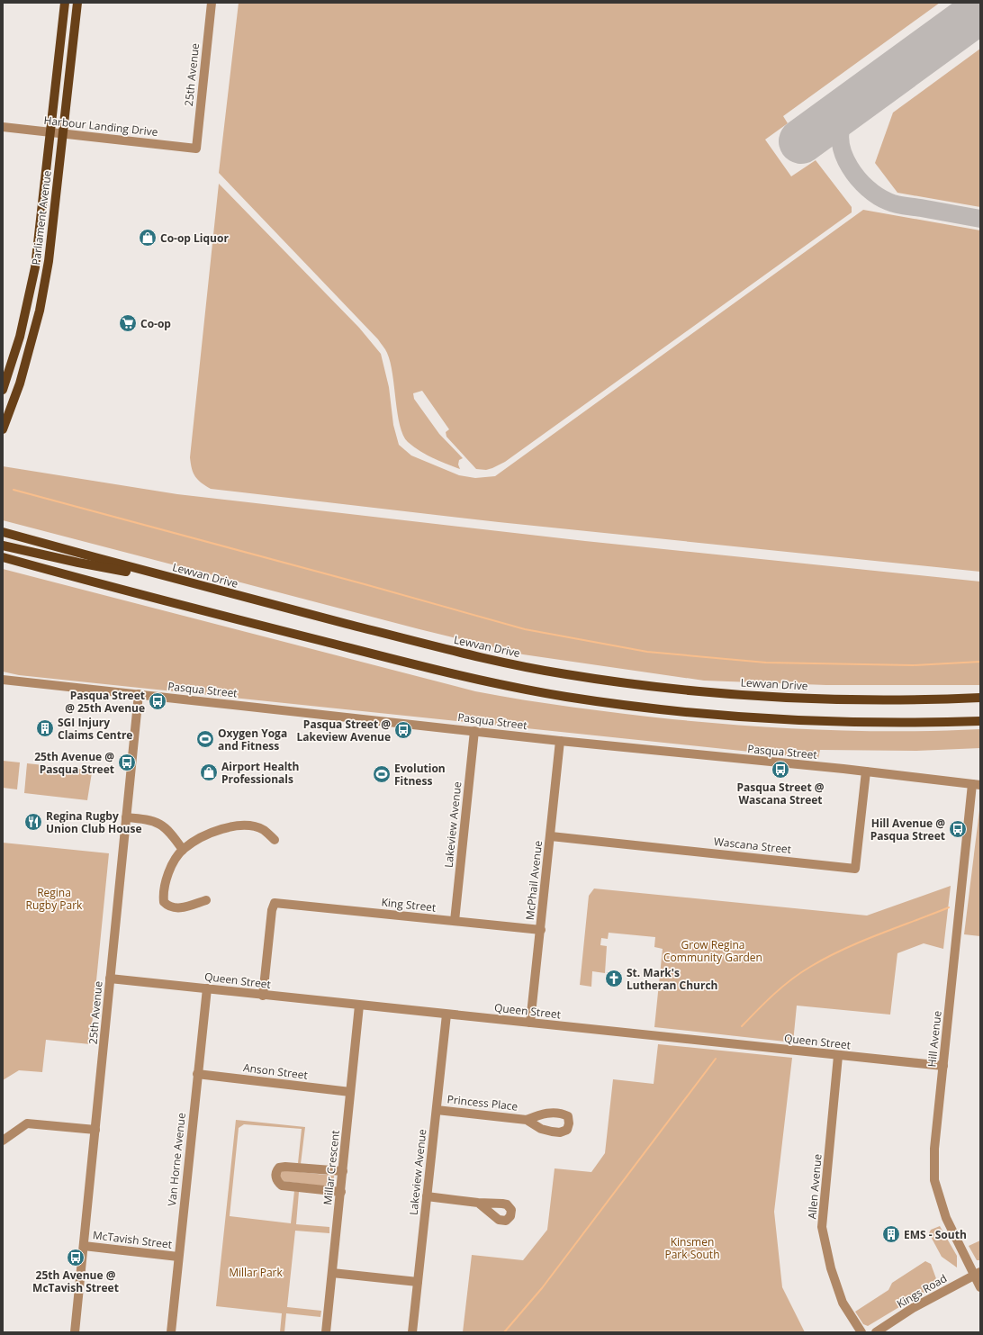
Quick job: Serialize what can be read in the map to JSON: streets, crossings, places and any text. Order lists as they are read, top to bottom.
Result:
{
  "streets": {
    "main road": ["Parliament Avenue", "Lewvan Drive"],
    "street": [
      "25th Avenue",
      "Harbour Landing Drive",
      "Pasqua Street",
      "Lakeview Avenue",
      "Wascana Street",
      "McPhail Avenue",
      "King Street",
      "Queen Street",
      "Hill Avenue",
      "Anson Street",
      "Princess Place",
      "Van Horne Avenue",
      "Millar Crescent",
      "Allen Avenue",
      "McTavish Street",
      "Kings Road"
    ]
  },
  "crossings": [
    ["25th Avenue", "Harbour Landing Drive"],
    ["25th Avenue", "Pasqua Street"],
    ["25th Avenue", "Queen Street"],
    ["25th Avenue", "McTavish Street"],
    ["Harbour Landing Drive", "Parliament Avenue"],
    ["Pasqua Street", "Lakeview Avenue"],
    ["Pasqua Street", "Wascana Street"],
    ["Pasqua Street", "McPhail Avenue"],
    ["Pasqua Street", "Hill Avenue"],
    ["Lakeview Avenue", "King Street"],
    ["Lakeview Avenue", "Queen Street"],
    ["Lakeview Avenue", "Princess Place"],
    ["Wascana Street", "McPhail Avenue"],
    ["McPhail Avenue", "King Street"],
    ["McPhail Avenue", "Queen Street"],
    ["King Street", "Queen Street"],
    ["Queen Street", "Hill Avenue"],
    ["Queen Street", "Van Horne Avenue"],
    ["Queen Street", "Millar Crescent"],
    ["Queen Street", "Allen Avenue"],
    ["Hill Avenue", "Kings Road"],
    ["Anson Street", "Van Horne Avenue"],
    ["Anson Street", "Millar Crescent"],
    ["Van Horne Avenue", "McTavish Street"]
  ],
  "parks": [
    "Regina Rugby Park",
    "Grow Regina Community Garden",
    "Kinsmen Park South",
    "Millar Park"
  ],
  "places": {
    "shop": ["Co-op Liquor", "Airport Health Professionals"],
    "supermarket": ["Co-op"],
    "bus stop": [
      "Pasqua Street @ 25th Avenue",
      "Pasqua Street @ Lakeview Avenue",
      "25th Avenue @ Pasqua Street",
      "Pasqua Street @ Wascana Street",
      "Hill Avenue @ Pasqua Street",
      "25th Avenue @ McTavish Street"
    ],
    "building": ["SGI Injury Claims Centre", "EMS - South"],
    "sports": ["Oxygen Yoga and Fitness", "Evolution Fitness"],
    "restaurant": ["Regina Rugby Union Club House"],
    "church": ["St. Mark's Lutheran Church"]
  }
}
